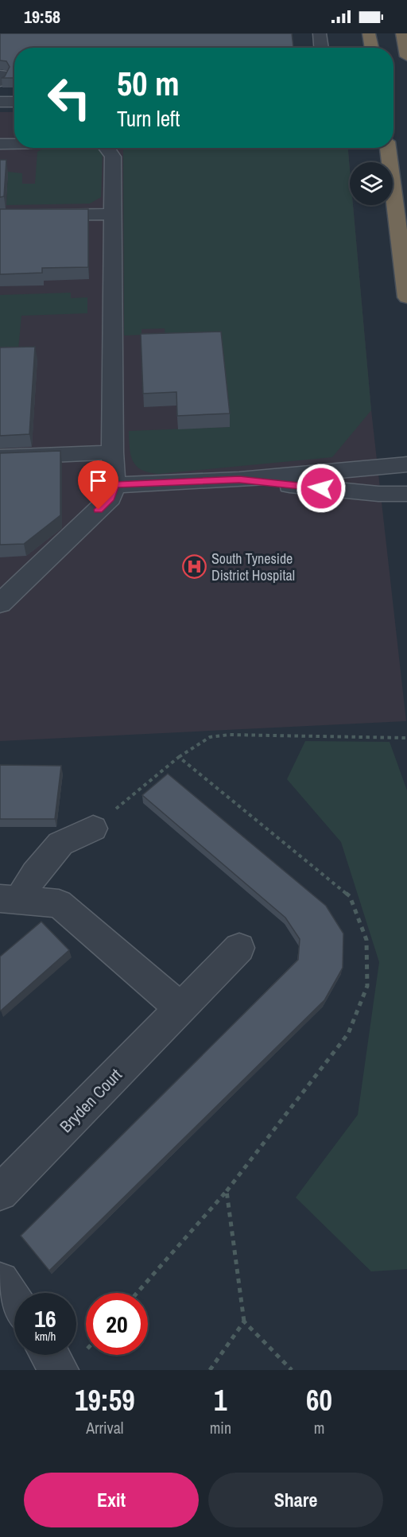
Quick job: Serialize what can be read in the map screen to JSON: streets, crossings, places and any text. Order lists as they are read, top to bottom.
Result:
{
  "streets": {
    "street": ["Bryden Court"]
  },
  "places": {
    "hospital": ["South Tyneside District Hospital"]
  },
  "page": {
    "status": "19:58",
    "turn": ["50 m", "Turn left"],
    "speed": "16 km/h",
    "limit": "20",
    "eta": [
      "19:59",
      "Arrival",
      "1",
      "min",
      "60",
      "m"
    ],
    "buttons": ["Exit", "Share"]
  }
}
